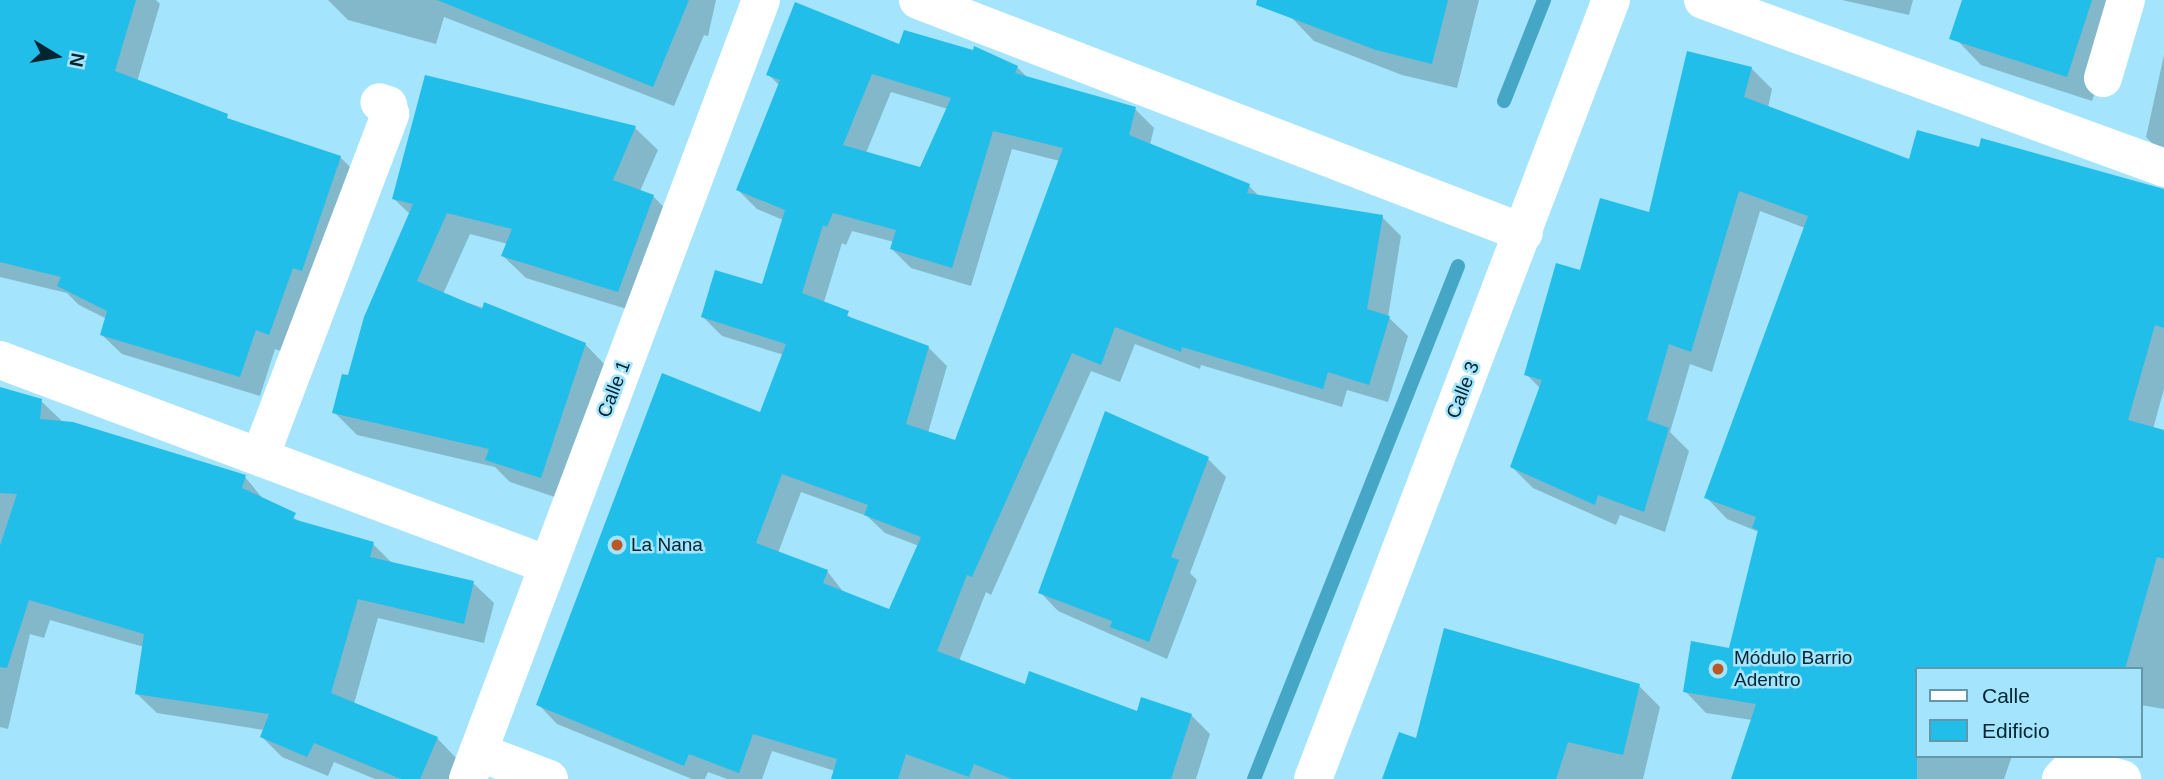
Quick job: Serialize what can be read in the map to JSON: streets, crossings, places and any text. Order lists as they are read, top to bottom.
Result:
{
  "streets": {
    "street": ["Calle 1", "Calle 3"]
  },
  "places": ["La Nana", "Módulo Barrio Adentro"],
  "legend": ["Calle", "Edificio"],
  "north": "right"
}
